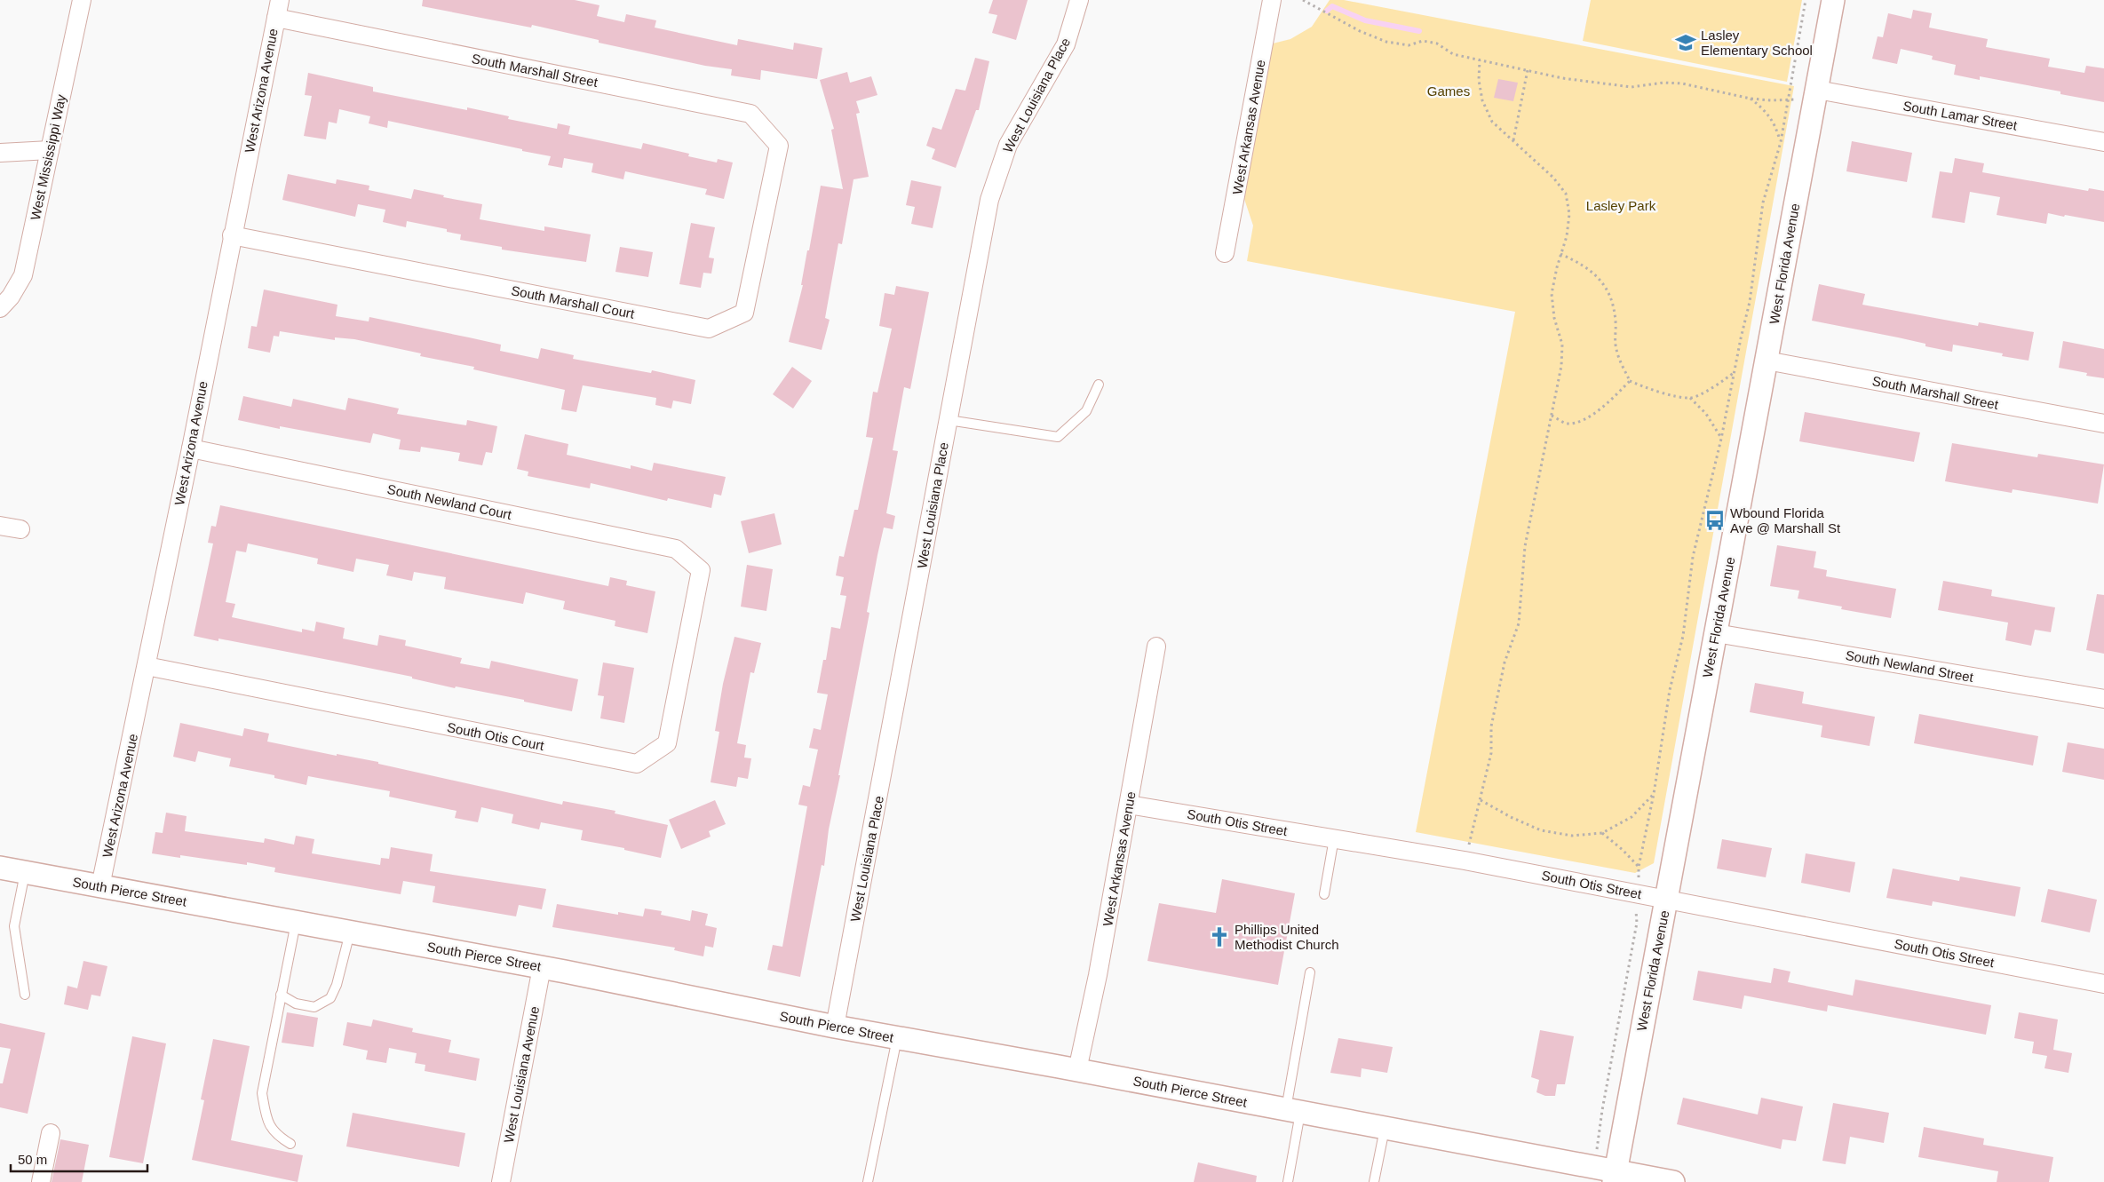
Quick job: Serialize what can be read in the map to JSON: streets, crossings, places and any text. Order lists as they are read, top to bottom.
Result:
{
  "streets": {
    "street": [
      "South Marshall Street",
      "West Arizona Avenue",
      "West Louisiana Place",
      "South Lamar Street",
      "West Arkansas Avenue",
      "West Mississippi Way",
      "West Florida Avenue",
      "South Marshall Court",
      "South Newland Court",
      "South Newland Street",
      "South Otis Court",
      "South Otis Street",
      "South Pierce Street",
      "West Louisiana Avenue"
    ]
  },
  "crossings": [
    ["South Marshall Street", "West Arizona Avenue"],
    ["South Marshall Street", "West Florida Avenue"],
    ["South Marshall Street", "South Marshall Court"],
    ["West Arizona Avenue", "South Marshall Court"],
    ["West Arizona Avenue", "South Newland Court"],
    ["West Arizona Avenue", "South Otis Court"],
    ["West Arizona Avenue", "South Pierce Street"],
    ["West Louisiana Place", "South Pierce Street"],
    ["South Lamar Street", "West Florida Avenue"],
    ["West Arkansas Avenue", "South Otis Street"],
    ["West Arkansas Avenue", "South Pierce Street"],
    ["West Florida Avenue", "South Newland Street"],
    ["West Florida Avenue", "South Otis Street"],
    ["West Florida Avenue", "South Pierce Street"],
    ["South Newland Court", "South Otis Court"],
    ["South Pierce Street", "West Louisiana Avenue"]
  ],
  "parks": ["Games", "Lasley Park"],
  "places": {
    "school or university": ["Lasley Elementary School"],
    "bus stop": ["Wbound Florida Ave @ Marshall St"],
    "church": ["Phillips United Methodist Church"]
  },
  "scale_bar": "50 m"
}
